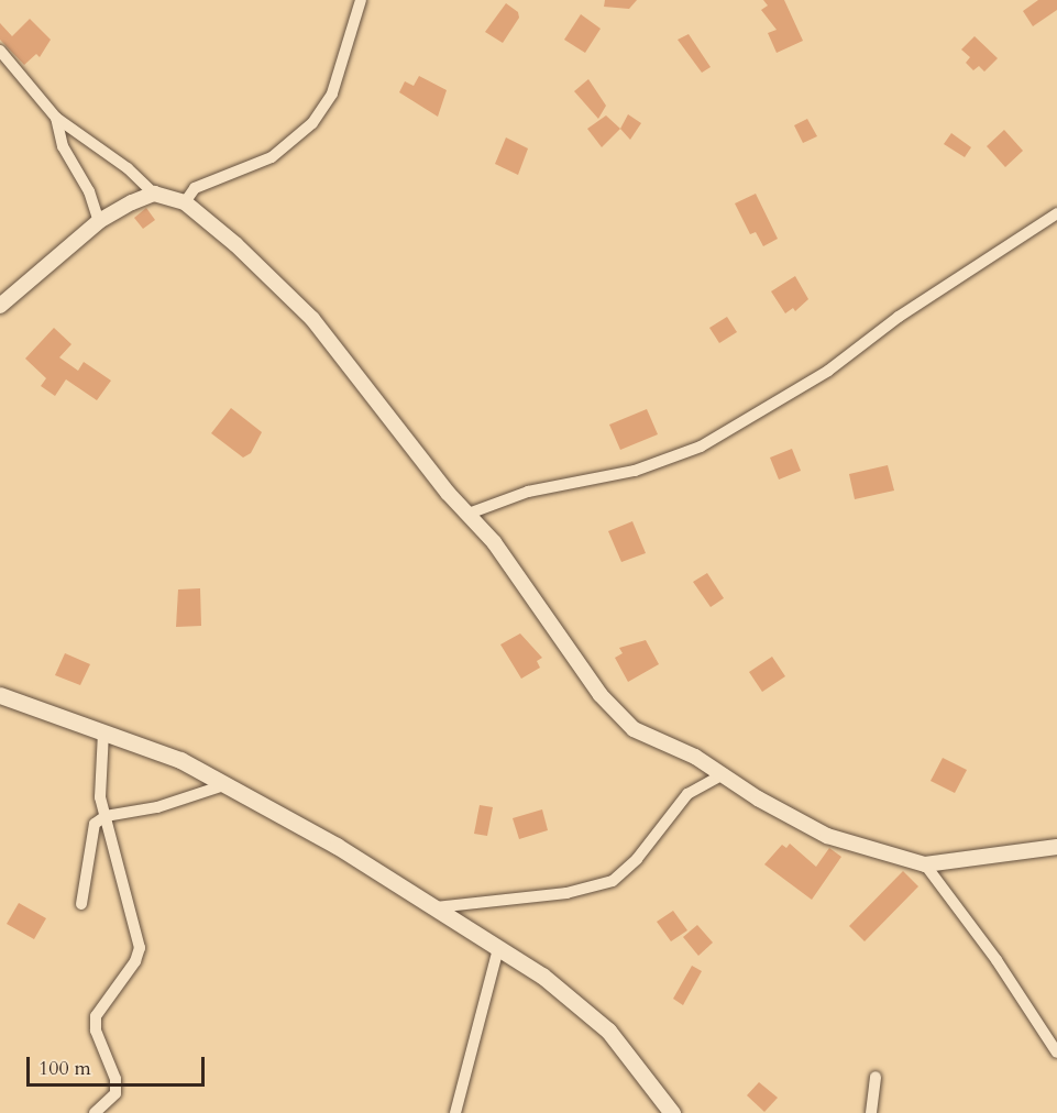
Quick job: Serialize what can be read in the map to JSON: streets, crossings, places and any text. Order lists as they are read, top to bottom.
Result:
{
  "scale_bar": "100 m"
}
